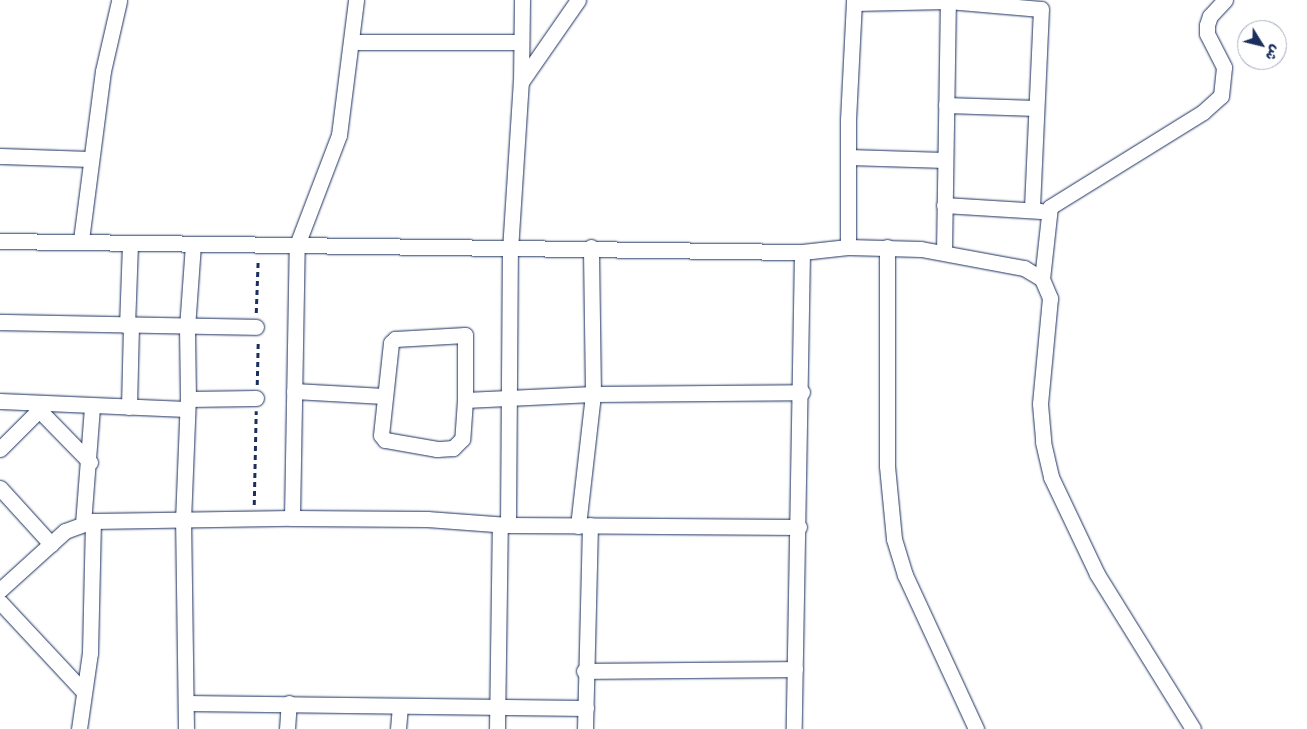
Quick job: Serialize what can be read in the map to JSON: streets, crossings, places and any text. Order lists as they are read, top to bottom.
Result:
{
  "north": "bottom right"
}
